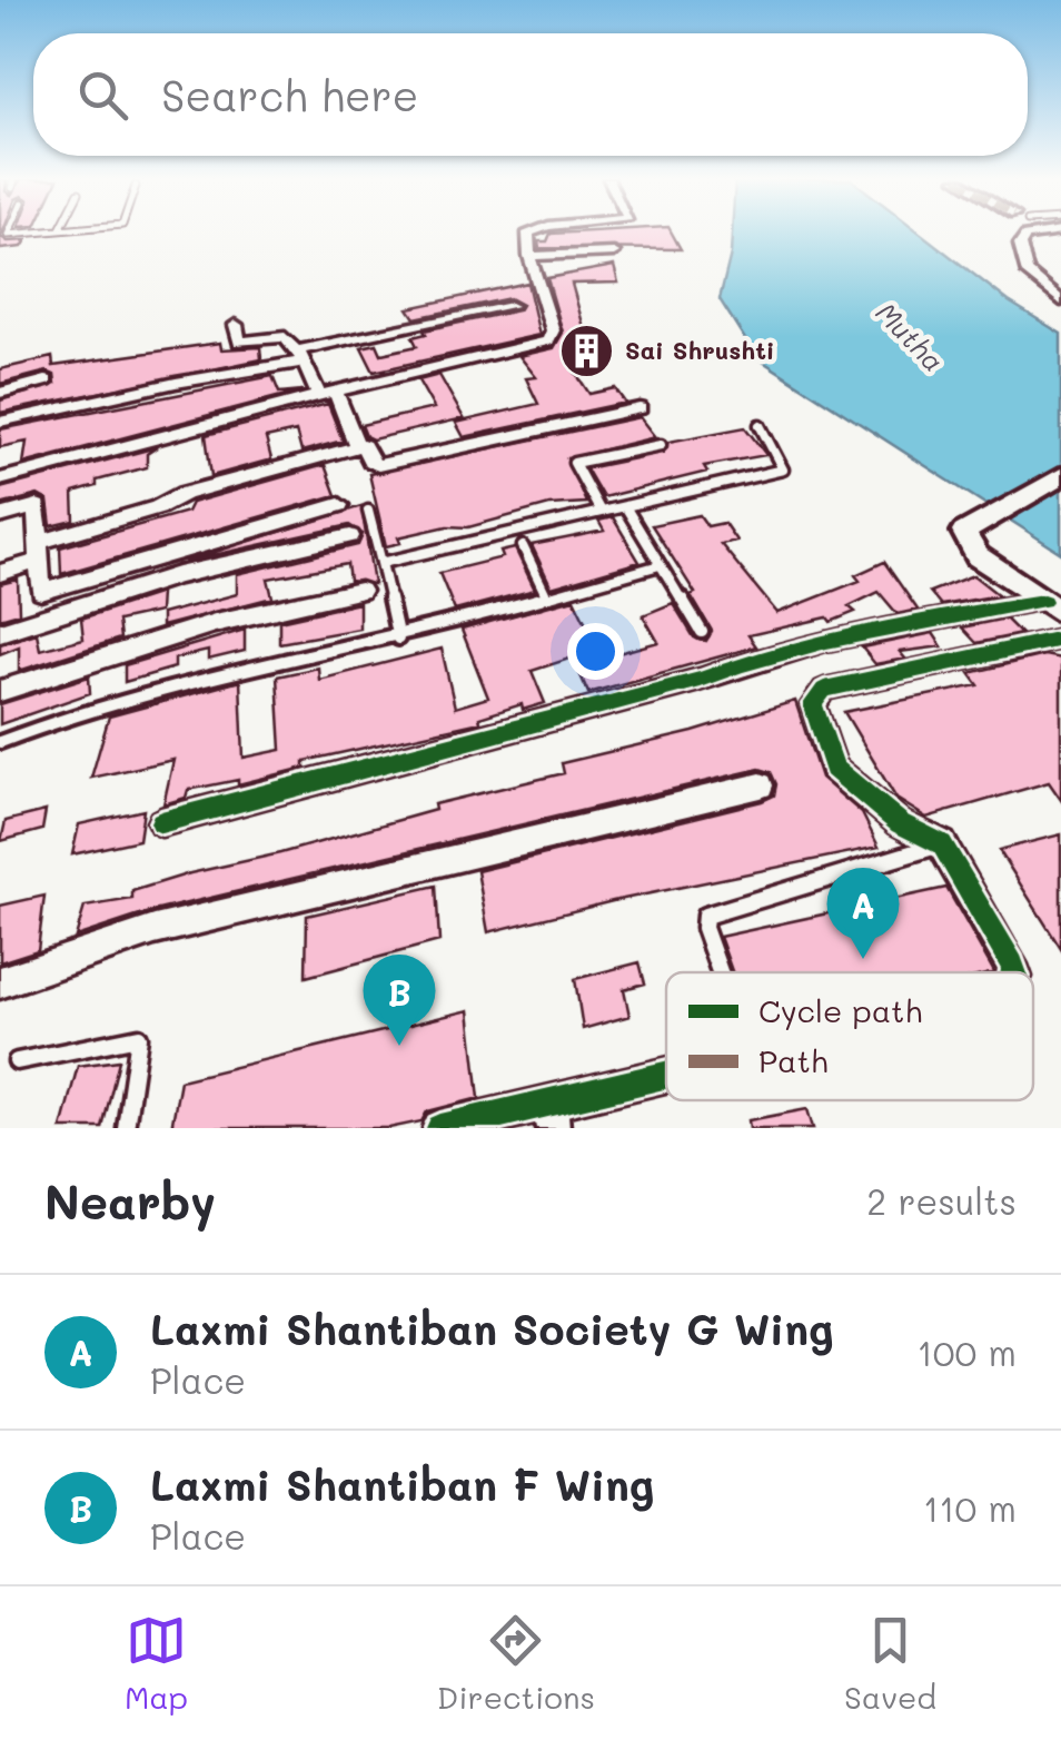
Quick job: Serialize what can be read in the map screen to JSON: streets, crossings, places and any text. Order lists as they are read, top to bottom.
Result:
{
  "water": ["Mutha"],
  "places": {
    "building": ["Sai Shrushti"]
  },
  "legend": ["Cycle path", "Path"],
  "page": {
    "search": "Search here",
    "pins": ["A", "B"],
    "heading": ["Nearby", "2 results"],
    "list": [
      {
        "mark": "A",
        "name": "Laxmi Shantiban Society G Wing",
        "note": "Place",
        "value": "100 m"
      },
      {
        "mark": "B",
        "name": "Laxmi Shantiban F Wing",
        "note": "Place",
        "value": "110 m"
      }
    ],
    "nav": ["Map", "Directions", "Saved"]
  }
}
